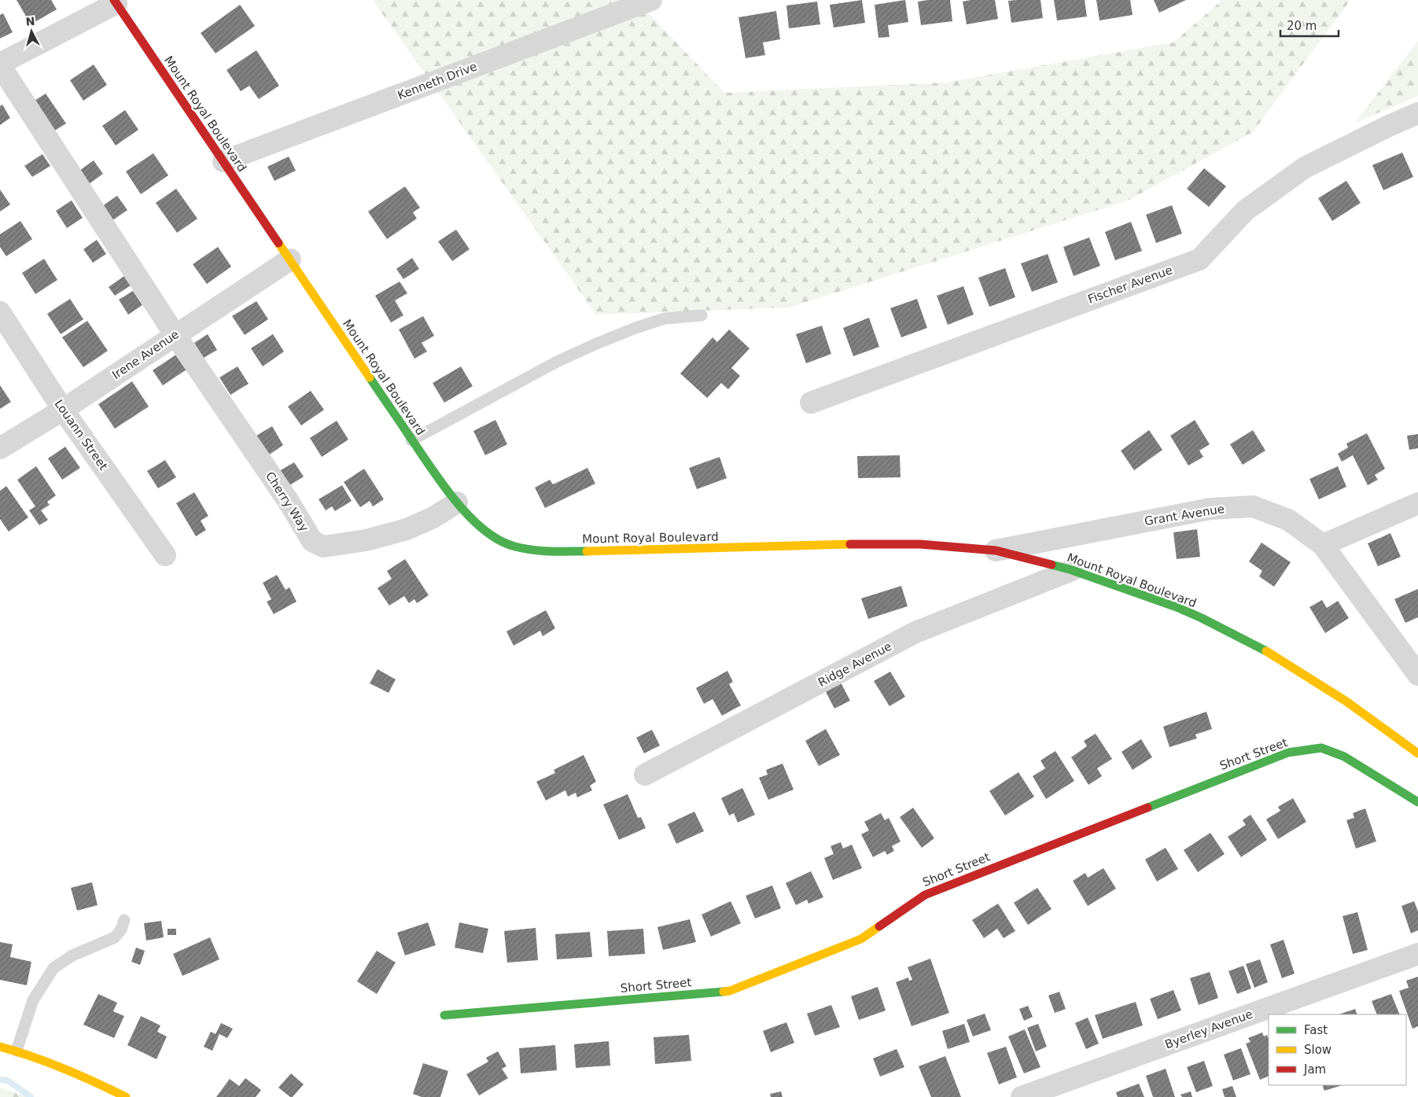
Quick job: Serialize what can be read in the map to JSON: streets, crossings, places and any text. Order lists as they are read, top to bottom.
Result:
{
  "streets": {
    "main road": ["Mount Royal Boulevard", "Short Street"],
    "street": [
      "Kenneth Drive",
      "Fischer Avenue",
      "Irene Avenue",
      "Louann Street",
      "Cherry Way",
      "Grant Avenue",
      "Ridge Avenue",
      "Byerley Avenue"
    ]
  },
  "crossings": [
    ["Kenneth Drive", "Mount Royal Boulevard"],
    ["Mount Royal Boulevard", "Irene Avenue"],
    ["Mount Royal Boulevard", "Cherry Way"],
    ["Mount Royal Boulevard", "Grant Avenue"],
    ["Mount Royal Boulevard", "Ridge Avenue"],
    ["Irene Avenue", "Louann Street"],
    ["Irene Avenue", "Cherry Way"]
  ],
  "legend": ["Fast", "Slow", "Jam"],
  "scale_bar": "20 m",
  "north": "top"
}
